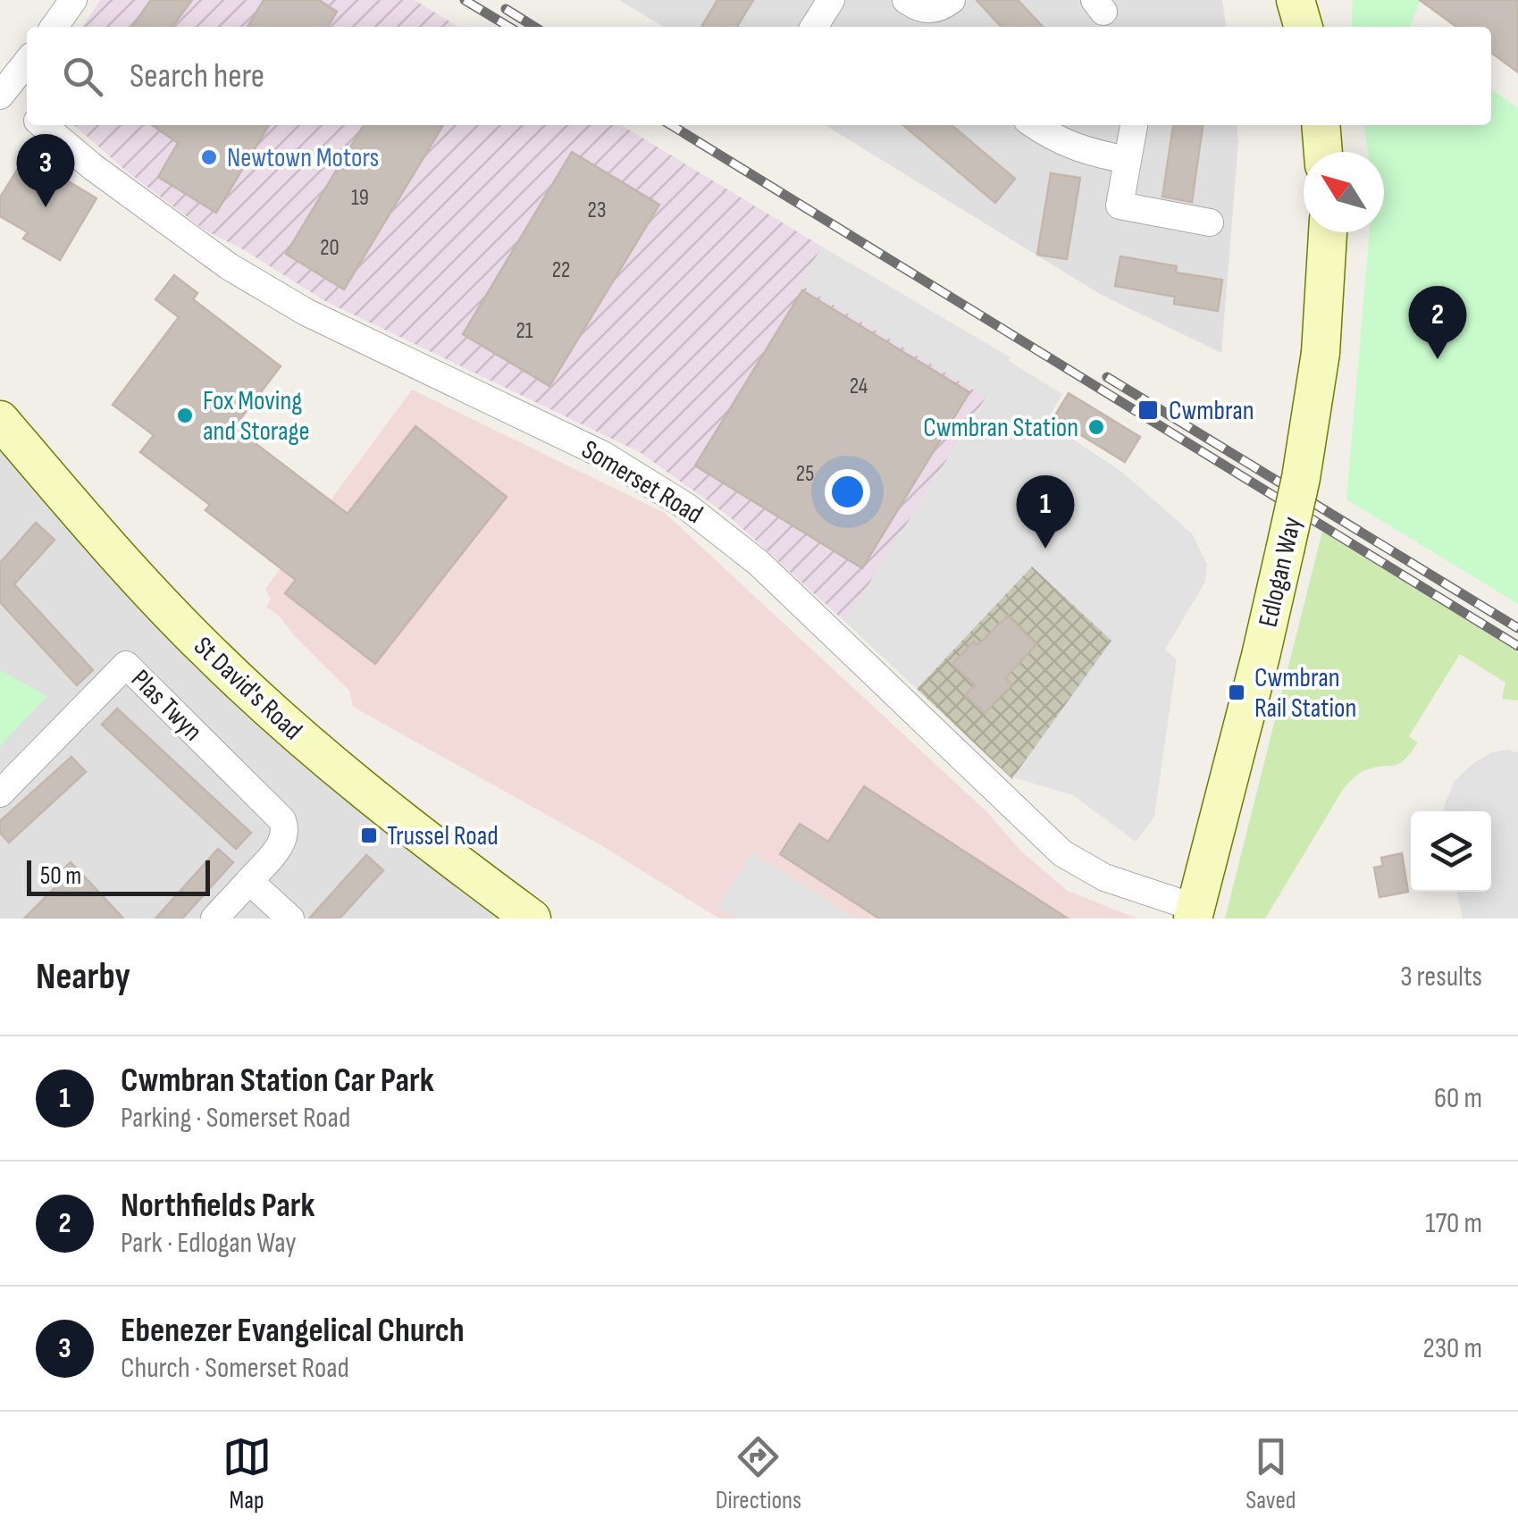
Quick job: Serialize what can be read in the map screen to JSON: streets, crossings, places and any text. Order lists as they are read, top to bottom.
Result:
{
  "streets": {
    "street": [
      "Somerset Road",
      "Edlogan Way",
      "St David's Road",
      "Plas Twyn"
    ]
  },
  "crossings": [
    ["Somerset Road", "Edlogan Way"]
  ],
  "places": {
    "other": ["Newtown Motors", "Fox Moving and Storage", "Cwmbran Station"],
    "transit": ["Cwmbran", "Cwmbran Rail Station", "Trussel Road"]
  },
  "house_numbers": [
    "19",
    "23",
    "20",
    "22",
    "21",
    "24",
    "25"
  ],
  "scale_bar": "50 m",
  "north": "top left",
  "page": {
    "search": "Search here",
    "pins": ["3", "2", "1"],
    "scale": "50 m",
    "heading": ["Nearby", "3 results"],
    "list": [
      {
        "mark": "1",
        "name": "Cwmbran Station Car Park",
        "note": "Parking · Somerset Road",
        "value": "60 m"
      },
      {
        "mark": "2",
        "name": "Northfields Park",
        "note": "Park · Edlogan Way",
        "value": "170 m"
      },
      {
        "mark": "3",
        "name": "Ebenezer Evangelical Church",
        "note": "Church · Somerset Road",
        "value": "230 m"
      }
    ],
    "nav": ["Map", "Directions", "Saved"]
  }
}
